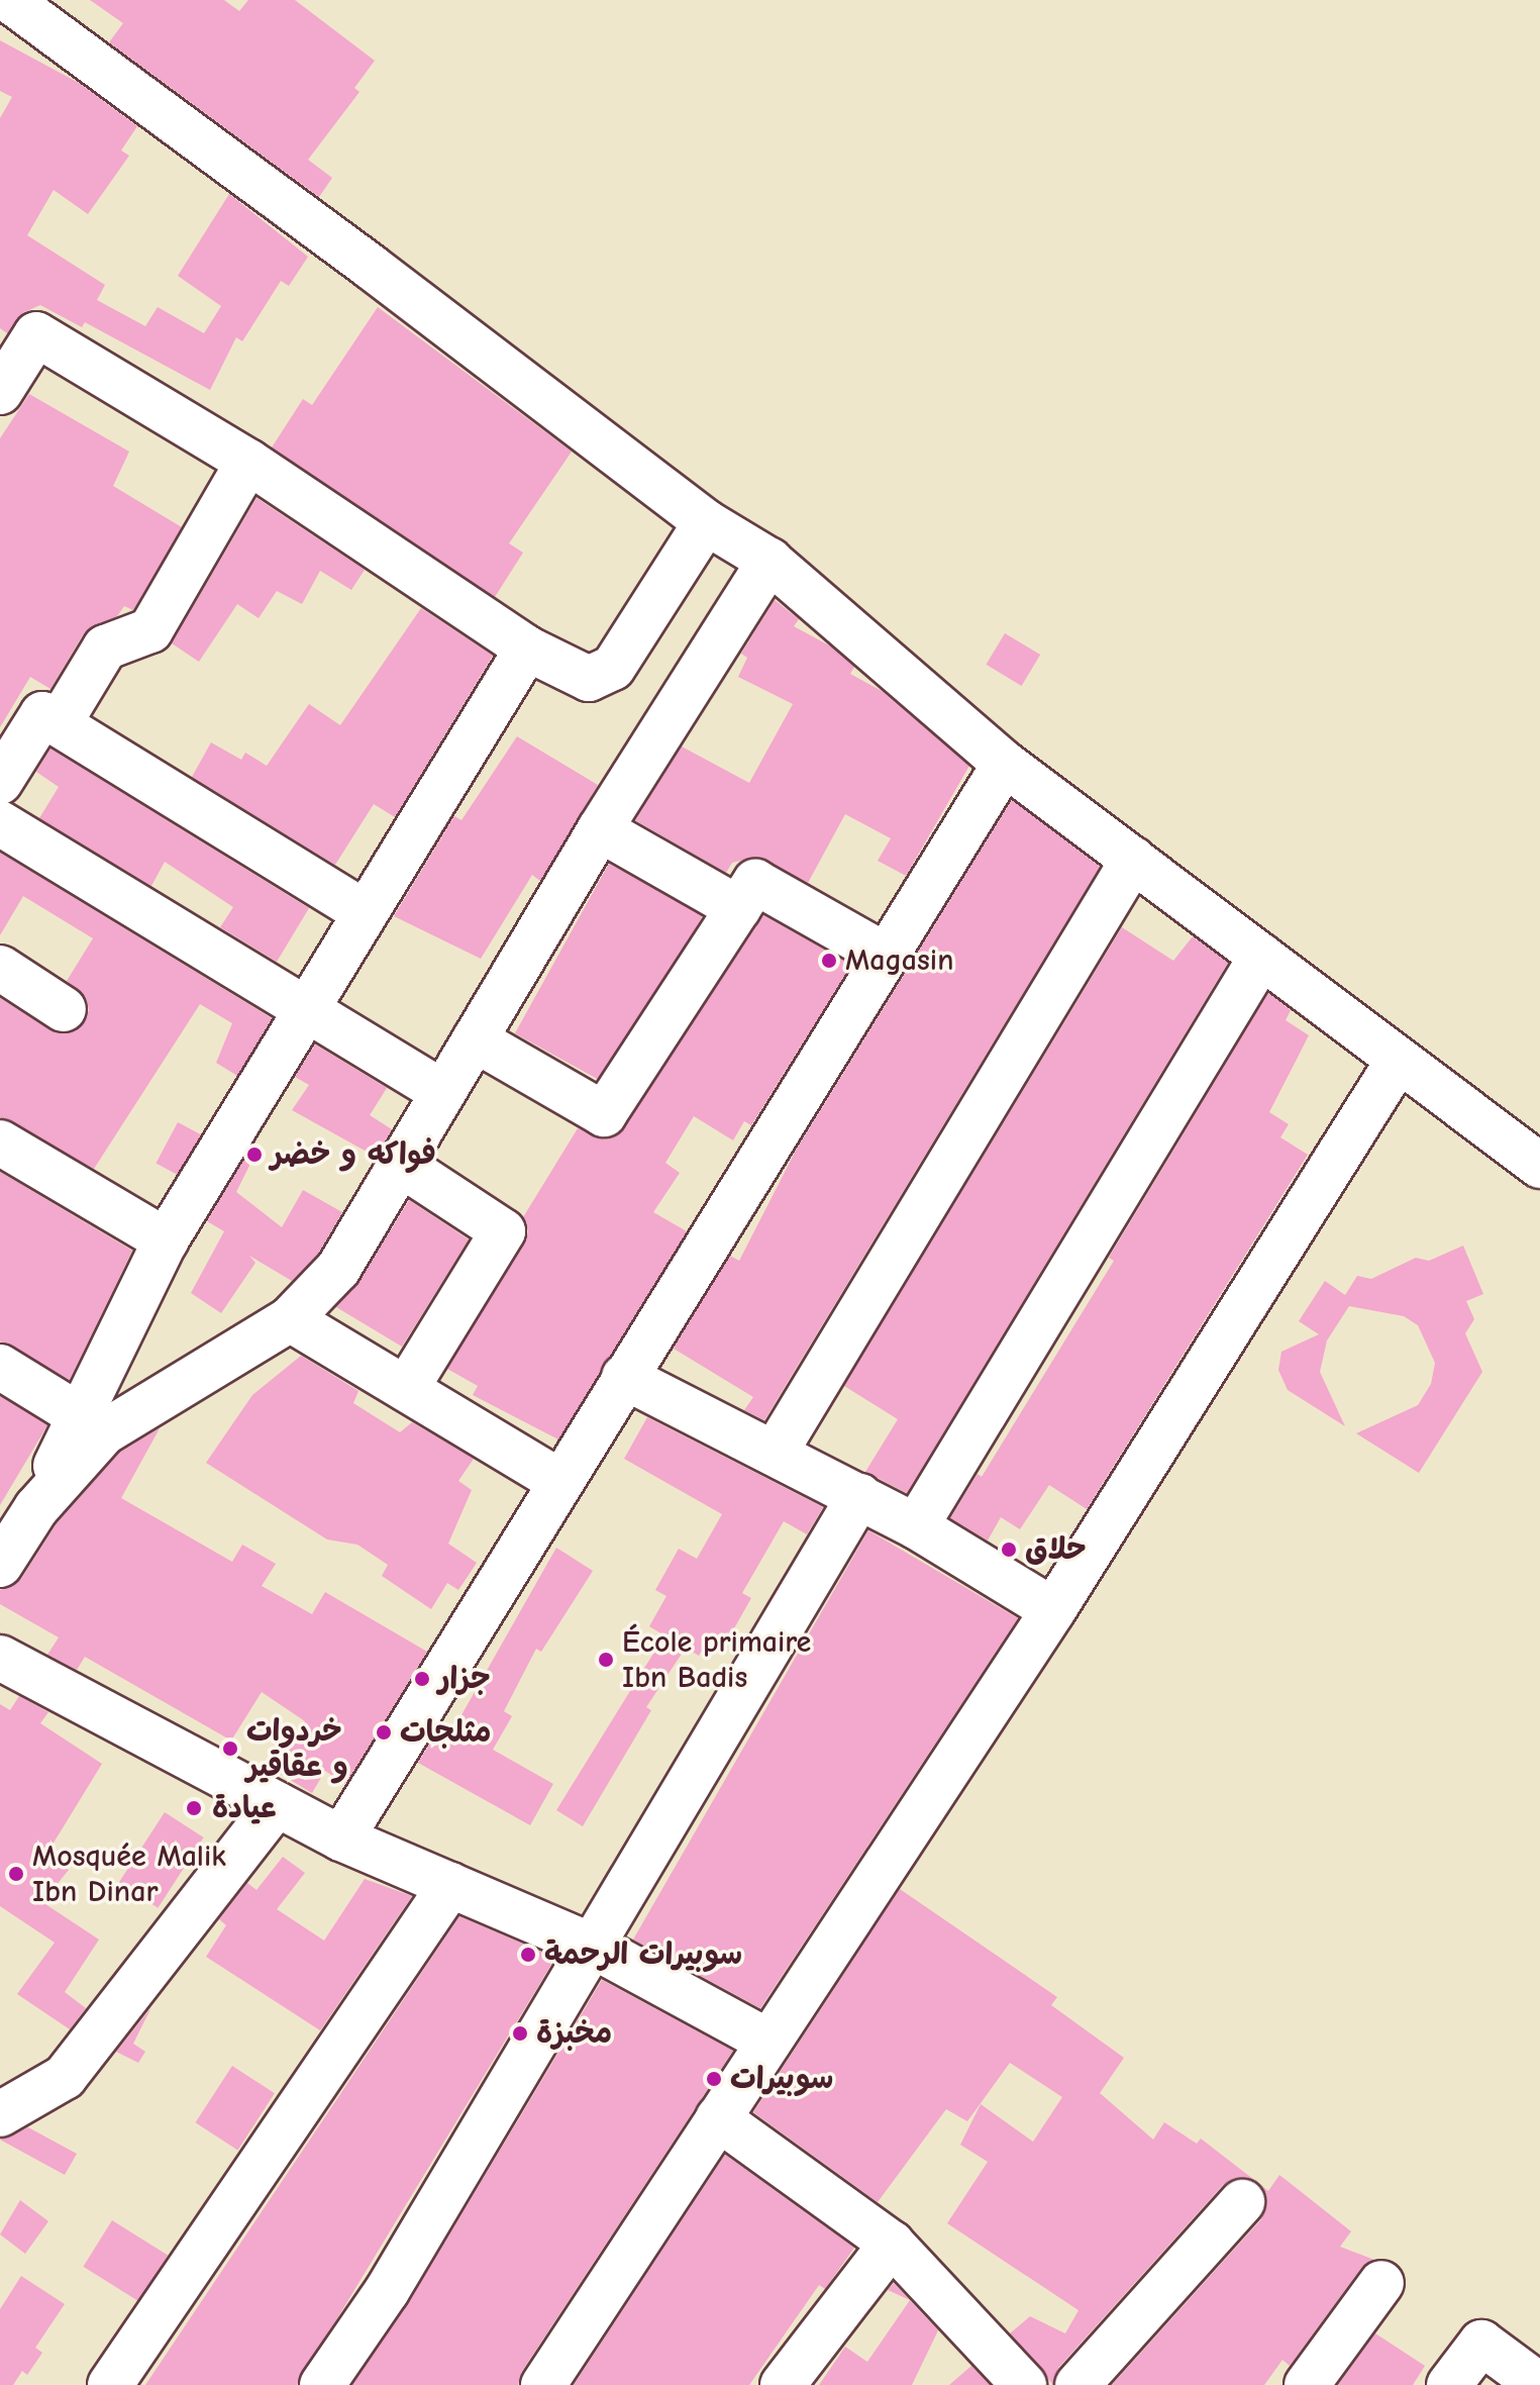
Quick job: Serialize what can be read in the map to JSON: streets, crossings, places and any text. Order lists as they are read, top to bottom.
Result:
{
  "places": [
    "Magasin",
    "فواكه و خضر",
    "حلاق",
    "École primaire Ibn Badis",
    "جزار",
    "مثلجات",
    "خردوات و عقاقير",
    "عيادة",
    "Mosquée Malik Ibn Dinar",
    "سوبيرات الرحمة",
    "مخبزة",
    "سوبيرات"
  ]
}
